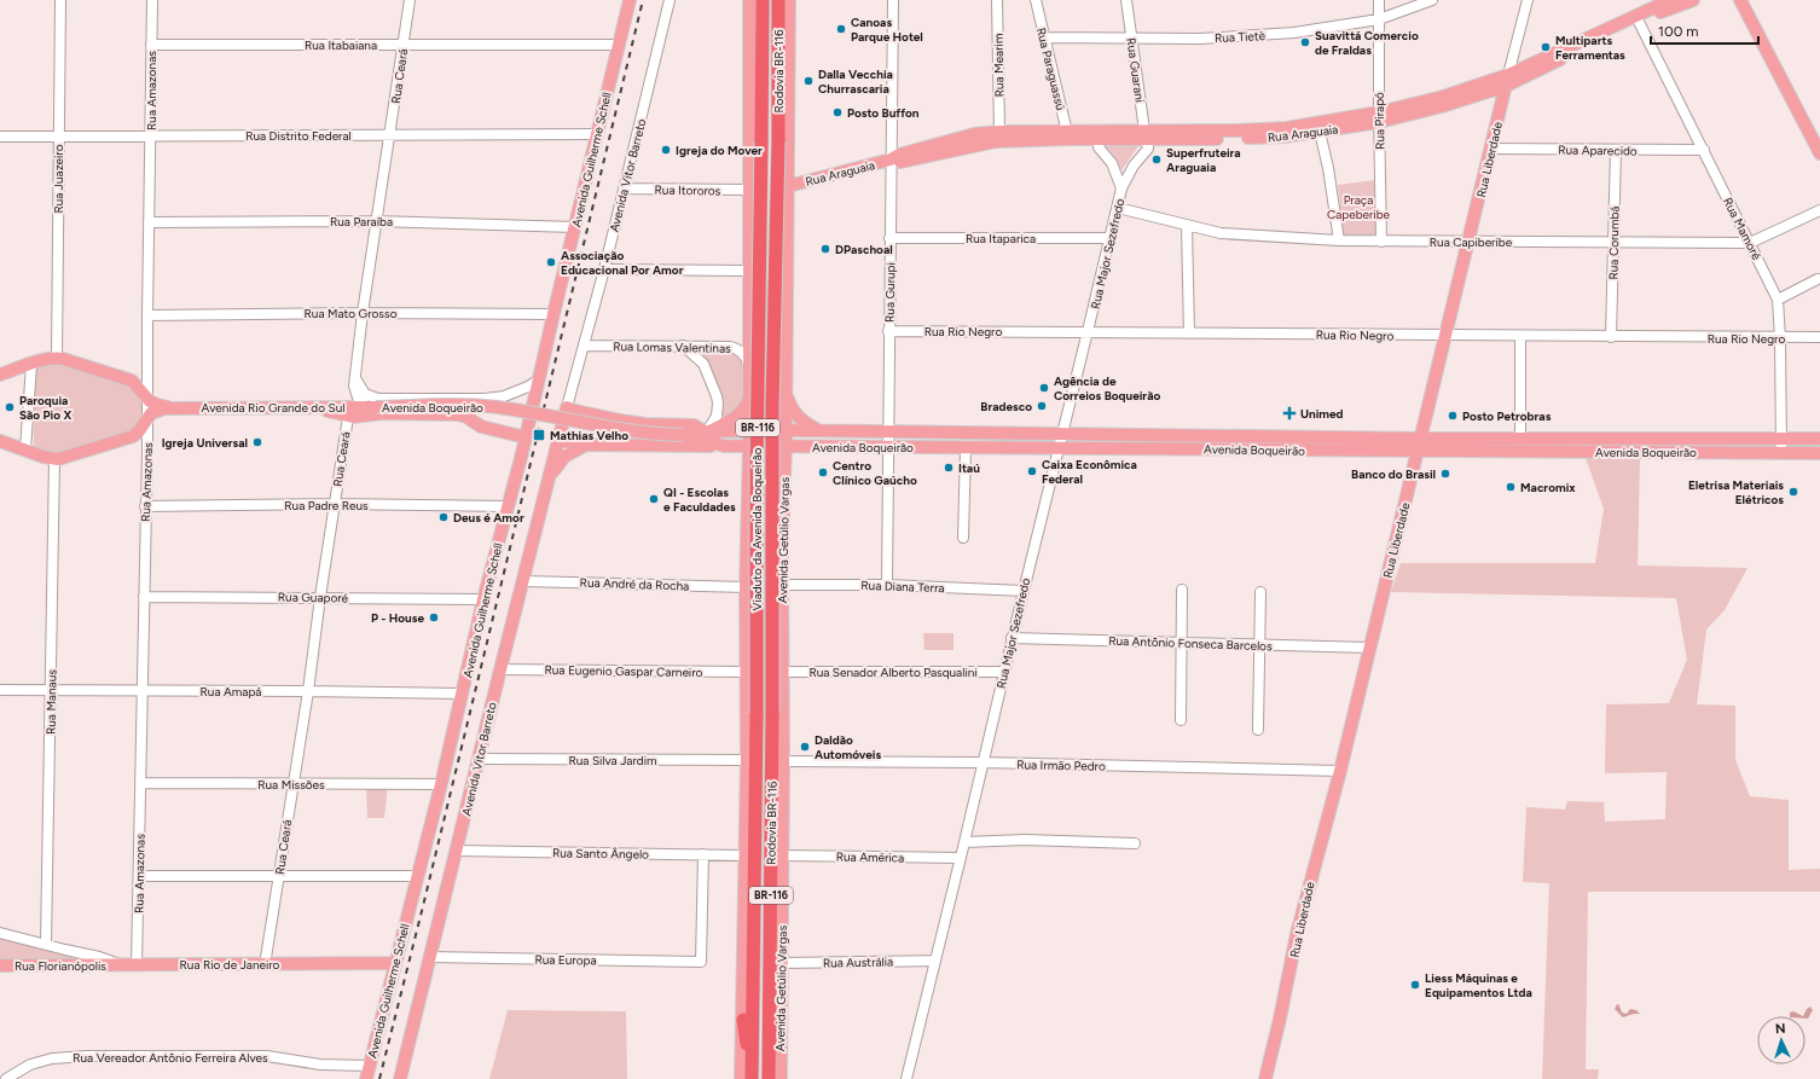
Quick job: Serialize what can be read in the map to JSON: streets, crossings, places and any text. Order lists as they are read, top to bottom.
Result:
{
  "streets": {
    "highway": ["Rodovia BR-116", "BR-116", "Viaduto da Avenida Boqueirão"],
    "main road": [
      "Rua Araguaia",
      "Avenida Guilherme Schell",
      "Rua Liberdade",
      "Avenida Vitor Barreto",
      "Avenida Rio Grande do Sul",
      "Avenida Boqueirão",
      "Avenida Getúlio Vargas",
      "Rua Rio de Janeiro",
      "Rua Florianópolis"
    ],
    "street": [
      "Rua Tietê",
      "Rua Itabaiana",
      "Rua Mearim",
      "Rua Paraguassú",
      "Rua Guarani",
      "Rua Ceará",
      "Rua Amazonas",
      "Rua Pirapó",
      "Rua Distrito Federal",
      "Rua Aparecido",
      "Rua Juazeiro",
      "Rua Itororos",
      "Rua Paraíba",
      "Rua Mamoré",
      "Rua Itaparica",
      "Rua Capiberibe",
      "Rua Corumbá",
      "Rua Major Sezefredo",
      "Rua Gurupi",
      "Rua Mato Grosso",
      "Rua Rio Negro",
      "Rua Lomas Valentinas",
      "Rua Padre Reus",
      "Rua André da Rocha",
      "Rua Diana Terra",
      "Rua Guaporé",
      "Rua Antônio Fonseca Barcelos",
      "Rua Eugenio Gaspar Carneiro",
      "Rua Senador Alberto Pasqualini",
      "Rua Amapá",
      "Rua Manaus",
      "Rua Silva Jardim",
      "Rua Irmão Pedro",
      "Rua Missões",
      "Rua Santo Ângelo",
      "Rua América",
      "Rua Europa",
      "Rua Austrália",
      "Rua Vereador Antônio Ferreira Alves"
    ]
  },
  "crossings": [
    ["Rua Tietê", "Rua Paraguassú"],
    ["Rua Tietê", "Rua Guarani"],
    ["Rua Tietê", "Rua Pirapó"],
    ["Rua Itabaiana", "Rua Ceará"],
    ["Rua Itabaiana", "Rua Amazonas"],
    ["Rua Itabaiana", "Avenida Guilherme Schell"],
    ["Rua Mearim", "Rua Araguaia"],
    ["Rua Paraguassú", "Rua Araguaia"],
    ["Rua Guarani", "Rua Araguaia"],
    ["Rua Guarani", "Rua Major Sezefredo"],
    ["Rodovia BR-116", "BR-116"],
    ["Rodovia BR-116", "Viaduto da Avenida Boqueirão"],
    ["Rua Ceará", "Rua Distrito Federal"],
    ["Rua Ceará", "Rua Paraíba"],
    ["Rua Ceará", "Rua Mato Grosso"],
    ["Rua Ceará", "Avenida Rio Grande do Sul"],
    ["Rua Ceará", "Avenida Boqueirão"],
    ["Rua Ceará", "Rua Padre Reus"],
    ["Rua Ceará", "Rua Guaporé"],
    ["Rua Ceará", "Rua Amapá"],
    ["Rua Ceará", "Rua Missões"],
    ["Rua Ceará", "Rua Rio de Janeiro"],
    ["Rua Amazonas", "Rua Distrito Federal"],
    ["Rua Amazonas", "Rua Paraíba"],
    ["Rua Amazonas", "Rua Mato Grosso"],
    ["Rua Amazonas", "Avenida Rio Grande do Sul"],
    ["Rua Amazonas", "Rua Padre Reus"],
    ["Rua Amazonas", "Rua Guaporé"],
    ["Rua Amazonas", "Rua Amapá"],
    ["Rua Amazonas", "Rua Missões"],
    ["Rua Amazonas", "Rua Rio de Janeiro"],
    ["Rua Pirapó", "Rua Araguaia"],
    ["Rua Pirapó", "Rua Capiberibe"],
    ["Rua Araguaia", "Rua Liberdade"],
    ["Rua Araguaia", "Rua Mamoré"],
    ["Rua Araguaia", "Rua Major Sezefredo"],
    ["Rua Araguaia", "Rua Gurupi"],
    ["Rua Araguaia", "Avenida Getúlio Vargas"],
    ["Rua Distrito Federal", "Avenida Guilherme Schell"],
    ["Rua Distrito Federal", "Rua Juazeiro"],
    ["Rua Aparecido", "Rua Liberdade"],
    ["Rua Aparecido", "Rua Mamoré"],
    ["Rua Aparecido", "Rua Corumbá"],
    ["Avenida Guilherme Schell", "Rua Paraíba"],
    ["Avenida Guilherme Schell", "Rua Mato Grosso"],
    ["Avenida Guilherme Schell", "Rua Padre Reus"],
    ["Avenida Guilherme Schell", "Rua Guaporé"],
    ["Avenida Guilherme Schell", "Rua Amapá"],
    ["Avenida Guilherme Schell", "Rua Missões"],
    ["Avenida Guilherme Schell", "Rua Rio de Janeiro"],
    ["Avenida Guilherme Schell", "Rua Vereador Antônio Ferreira Alves"],
    ["Rua Liberdade", "Rua Capiberibe"],
    ["Rua Liberdade", "Rua Rio Negro"],
    ["Rua Liberdade", "Avenida Boqueirão"],
    ["Rua Liberdade", "Rua Antônio Fonseca Barcelos"],
    ["Rua Liberdade", "Rua Irmão Pedro"],
    ["Avenida Vitor Barreto", "Rua Itororos"],
    ["Avenida Vitor Barreto", "Rua Lomas Valentinas"],
    ["Avenida Vitor Barreto", "Rua André da Rocha"],
    ["Avenida Vitor Barreto", "Rua Eugenio Gaspar Carneiro"],
    ["Avenida Vitor Barreto", "Rua Silva Jardim"],
    ["Avenida Vitor Barreto", "Rua Santo Ângelo"],
    ["Avenida Vitor Barreto", "Rua Europa"],
    ["Rua Juazeiro", "Avenida Rio Grande do Sul"],
    ["Rua Mamoré", "Rua Capiberibe"],
    ["Rua Mamoré", "Rua Rio Negro"],
    ["Rua Mamoré", "Avenida Boqueirão"],
    ["Rua Itaparica", "Rua Major Sezefredo"],
    ["Rua Itaparica", "Rua Gurupi"],
    ["Rua Capiberibe", "Rua Corumbá"],
    ["Rua Capiberibe", "Rua Major Sezefredo"],
    ["Rua Corumbá", "Rua Rio Negro"],
    ["Rua Major Sezefredo", "Rua Rio Negro"],
    ["Rua Major Sezefredo", "Avenida Boqueirão"],
    ["Rua Major Sezefredo", "Rua Diana Terra"],
    ["Rua Major Sezefredo", "Rua Antônio Fonseca Barcelos"],
    ["Rua Major Sezefredo", "Rua Senador Alberto Pasqualini"],
    ["Rua Major Sezefredo", "Rua Irmão Pedro"],
    ["Rua Major Sezefredo", "Rua América"],
    ["Rua Major Sezefredo", "Rua Austrália"],
    ["Rua Gurupi", "Rua Rio Negro"],
    ["Rua Gurupi", "Avenida Boqueirão"],
    ["Rua Gurupi", "Rua Diana Terra"],
    ["Avenida Rio Grande do Sul", "Avenida Boqueirão"],
    ["Avenida Boqueirão", "Avenida Getúlio Vargas"],
    ["BR-116", "Avenida Getúlio Vargas"],
    ["Avenida Getúlio Vargas", "Rua Diana Terra"],
    ["Avenida Getúlio Vargas", "Rua Senador Alberto Pasqualini"],
    ["Avenida Getúlio Vargas", "Rua Irmão Pedro"],
    ["Avenida Getúlio Vargas", "Rua América"],
    ["Avenida Getúlio Vargas", "Rua Austrália"],
    ["Rua Amapá", "Rua Manaus"],
    ["Rua Manaus", "Rua Rio de Janeiro"],
    ["Rua Santo Ângelo", "Rua Europa"],
    ["Rua Rio de Janeiro", "Rua Florianópolis"]
  ],
  "parks": ["Praça Capeberibe"],
  "places": {
    "other": [
      "Canoas Parque Hotel",
      "Suavittá Comercio de Fraldas",
      "Multiparts Ferramentas",
      "Dalla Vecchia Churrascaria",
      "Posto Buffon",
      "Igreja do Mover",
      "Superfruteira Araguaia",
      "DPaschoal",
      "Associação Educacional Por Amor",
      "Agência de Correios Boqueirão",
      "Bradesco",
      "Paroquia São Pio X",
      "Posto Petrobras",
      "Igreja Universal",
      "Itaú",
      "Caixa Econômica Federal",
      "Centro Clínico Gaúcho",
      "Banco do Brasil",
      "Macromix",
      "Eletrisa Materiais Elétricos",
      "QI - Escolas e Faculdades",
      "Deus é Amor",
      "P - House",
      "Daldão Automóveis",
      "Liess Máquinas e Equipamentos Ltda"
    ],
    "health": ["Unimed"],
    "transit": ["Mathias Velho"]
  },
  "scale_bar": "100 m",
  "north": "top"
}
